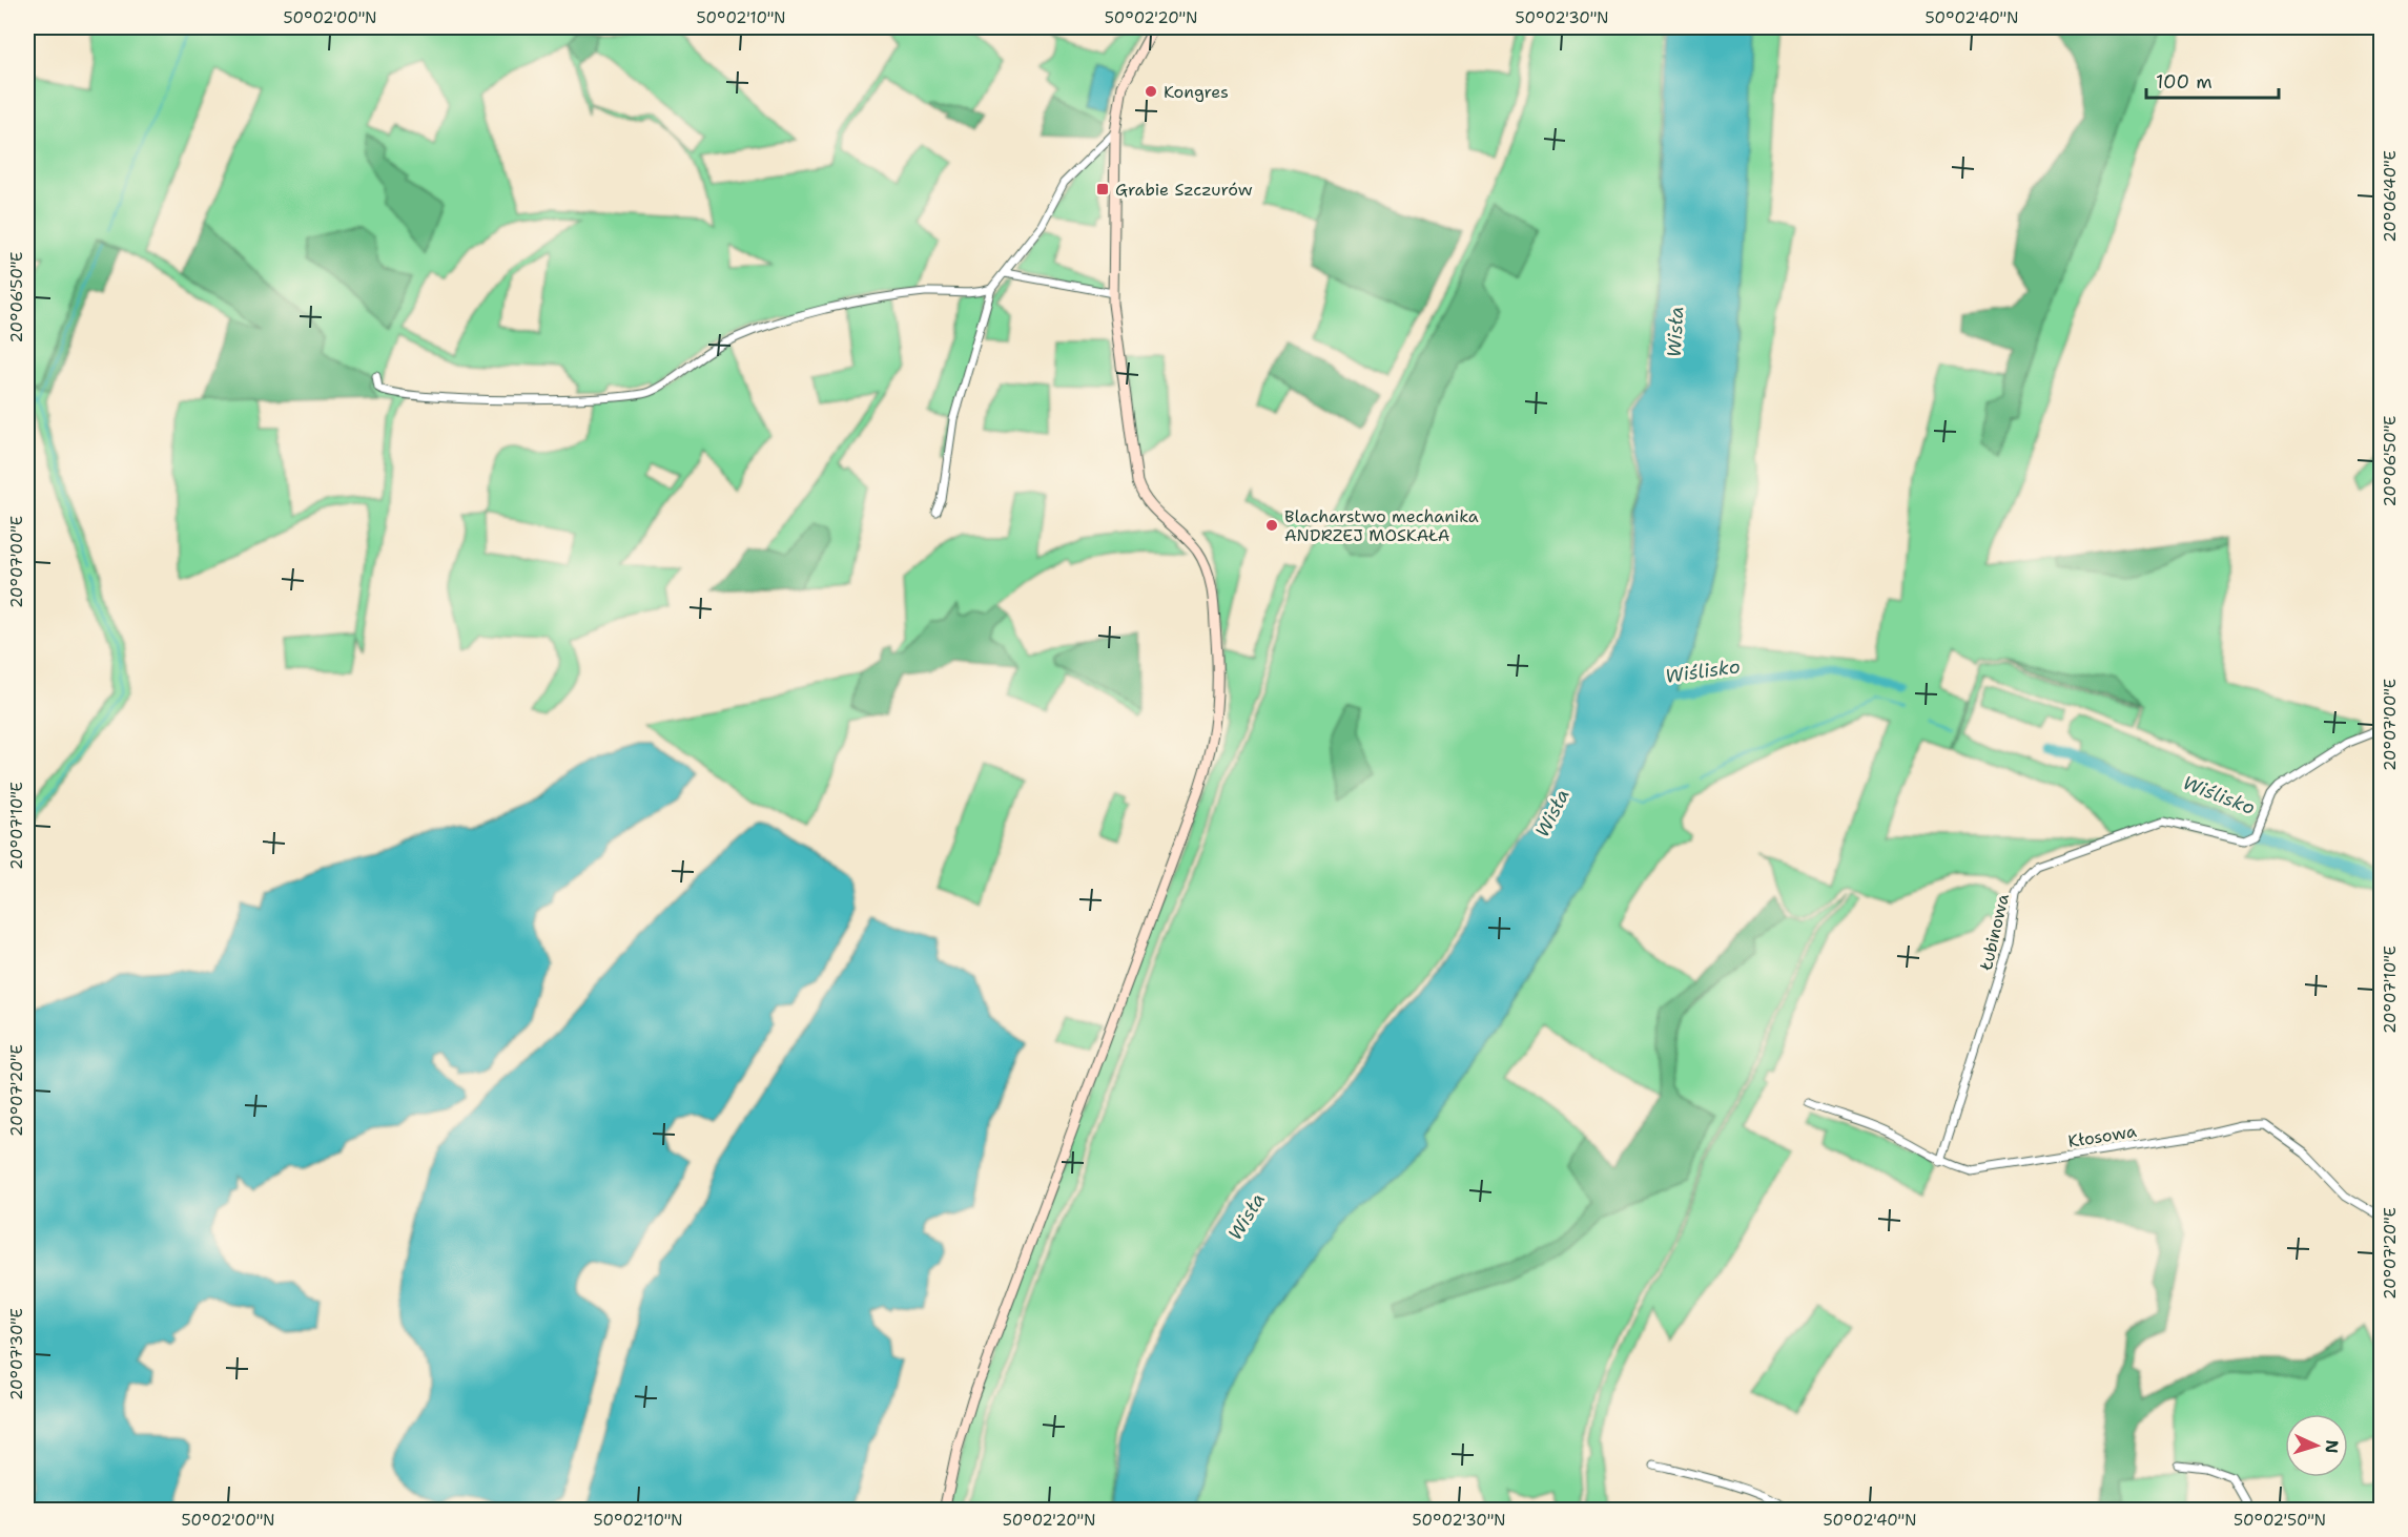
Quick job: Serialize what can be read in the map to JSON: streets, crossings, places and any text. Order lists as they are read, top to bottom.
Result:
{
  "streets": {
    "street": ["Łubinowa", "Kłosowa"]
  },
  "crossings": [
    ["Łubinowa", "Kłosowa"]
  ],
  "water": ["Wisła", "Wiślisko"],
  "places": {
    "other": ["Kongres", "Blacharstwo mechanika ANDRZEJ MOSKAŁA"],
    "transit": ["Grabie Szczurów"]
  },
  "scale_bar": "100 m",
  "north": "right",
  "coordinates": [
    "50°02'00\"N",
    "50°02'10\"N",
    "50°02'20\"N",
    "50°02'30\"N",
    "50°02'40\"N",
    "20°06'40\"E",
    "20°06'50\"E",
    "20°07'00\"E",
    "20°07'10\"E",
    "20°07'20\"E",
    "20°07'30\"E",
    "50°02'50\"N"
  ]
}
